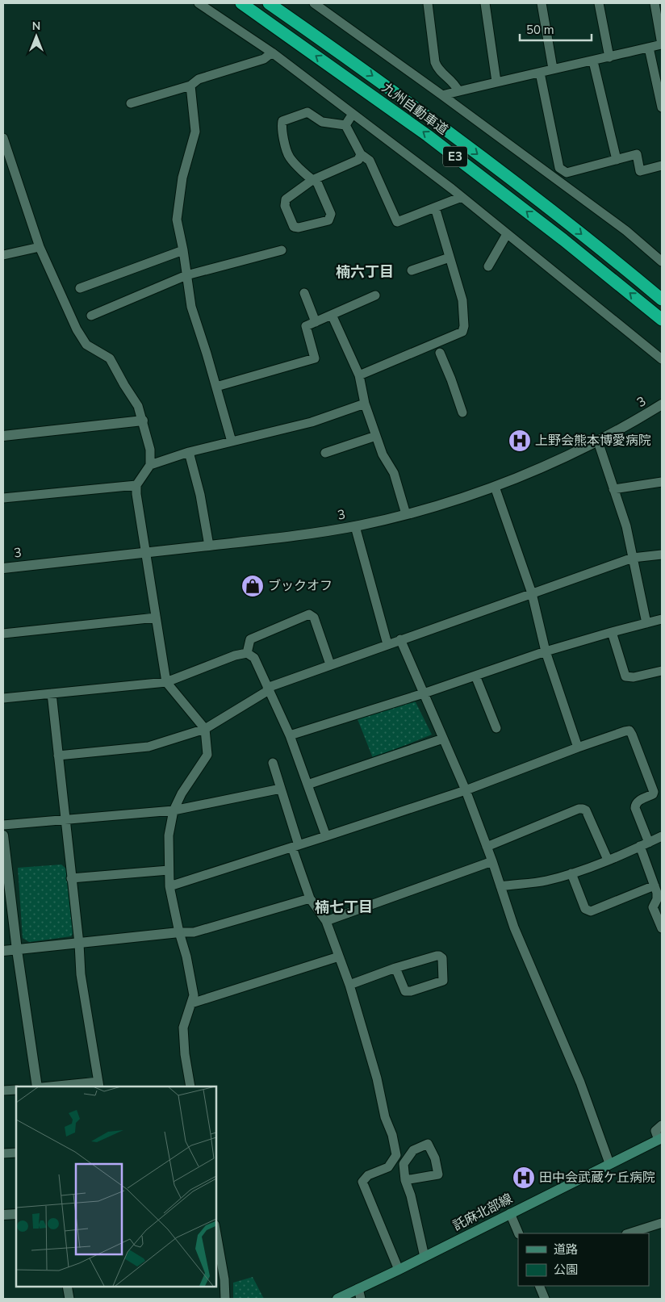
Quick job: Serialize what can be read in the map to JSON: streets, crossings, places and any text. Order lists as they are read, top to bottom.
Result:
{
  "streets": {
    "highway": ["九州自動車道", "E3"],
    "main road": ["託麻北部線"],
    "street": ["3"]
  },
  "districts": ["楠六丁目", "楠七丁目"],
  "places": {
    "hospital": ["上野会熊本博愛病院", "田中会武蔵ケ丘病院"],
    "shop": ["ブックオフ"]
  },
  "legend": ["道路", "公園"],
  "scale_bar": "50 m",
  "north": "top"
}
